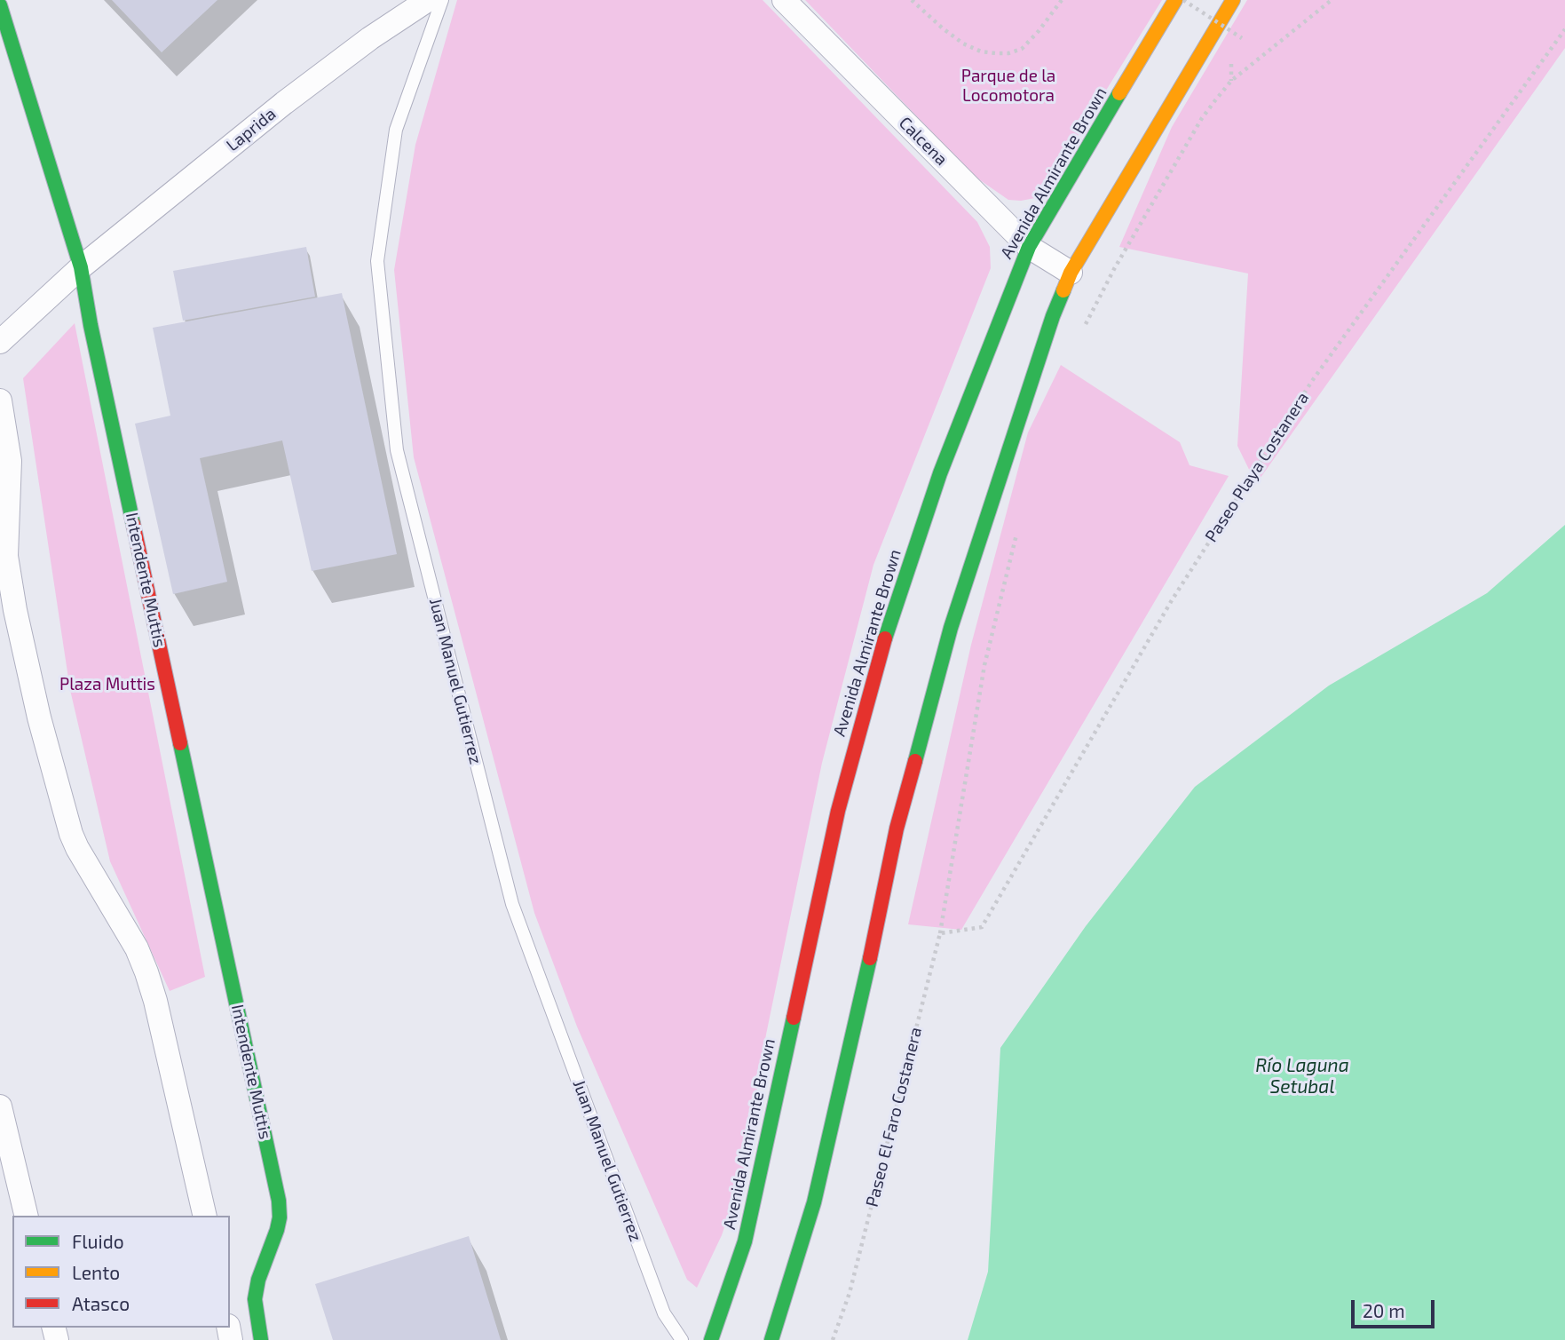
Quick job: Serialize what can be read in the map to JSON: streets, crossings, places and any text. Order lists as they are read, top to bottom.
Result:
{
  "streets": {
    "main road": ["Avenida Almirante Brown", "Intendente Muttis"],
    "street": ["Laprida", "Calcena"],
    "lane": ["Juan Manuel Gutierrez"],
    "path": ["Paseo Playa Costanera", "Paseo El Faro Costanera"]
  },
  "crossings": [
    ["Laprida", "Intendente Muttis"],
    ["Calcena", "Avenida Almirante Brown"],
    ["Paseo Playa Costanera", "Paseo El Faro Costanera"]
  ],
  "water": ["Río Laguna Setubal"],
  "parks": ["Parque de la Locomotora", "Plaza Muttis"],
  "legend": ["Fluido", "Lento", "Atasco"],
  "scale_bar": "20 m"
}
